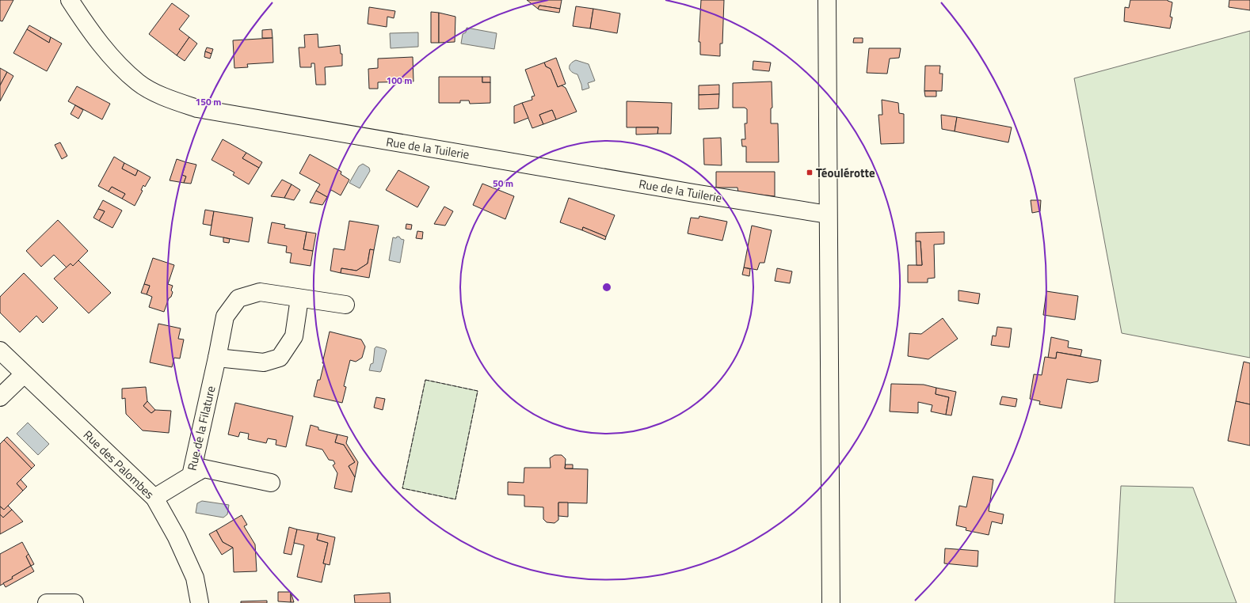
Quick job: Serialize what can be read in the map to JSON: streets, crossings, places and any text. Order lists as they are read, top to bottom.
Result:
{
  "streets": {
    "street": ["Rue de la Tuilerie", "Rue de la Filature", "Rue des Palombes"]
  },
  "crossings": [
    ["Rue de la Filature", "Rue des Palombes"]
  ],
  "places": {
    "transit": ["Téoulérotte"]
  },
  "rings": ["100 m", "150 m", "50 m"]
}
